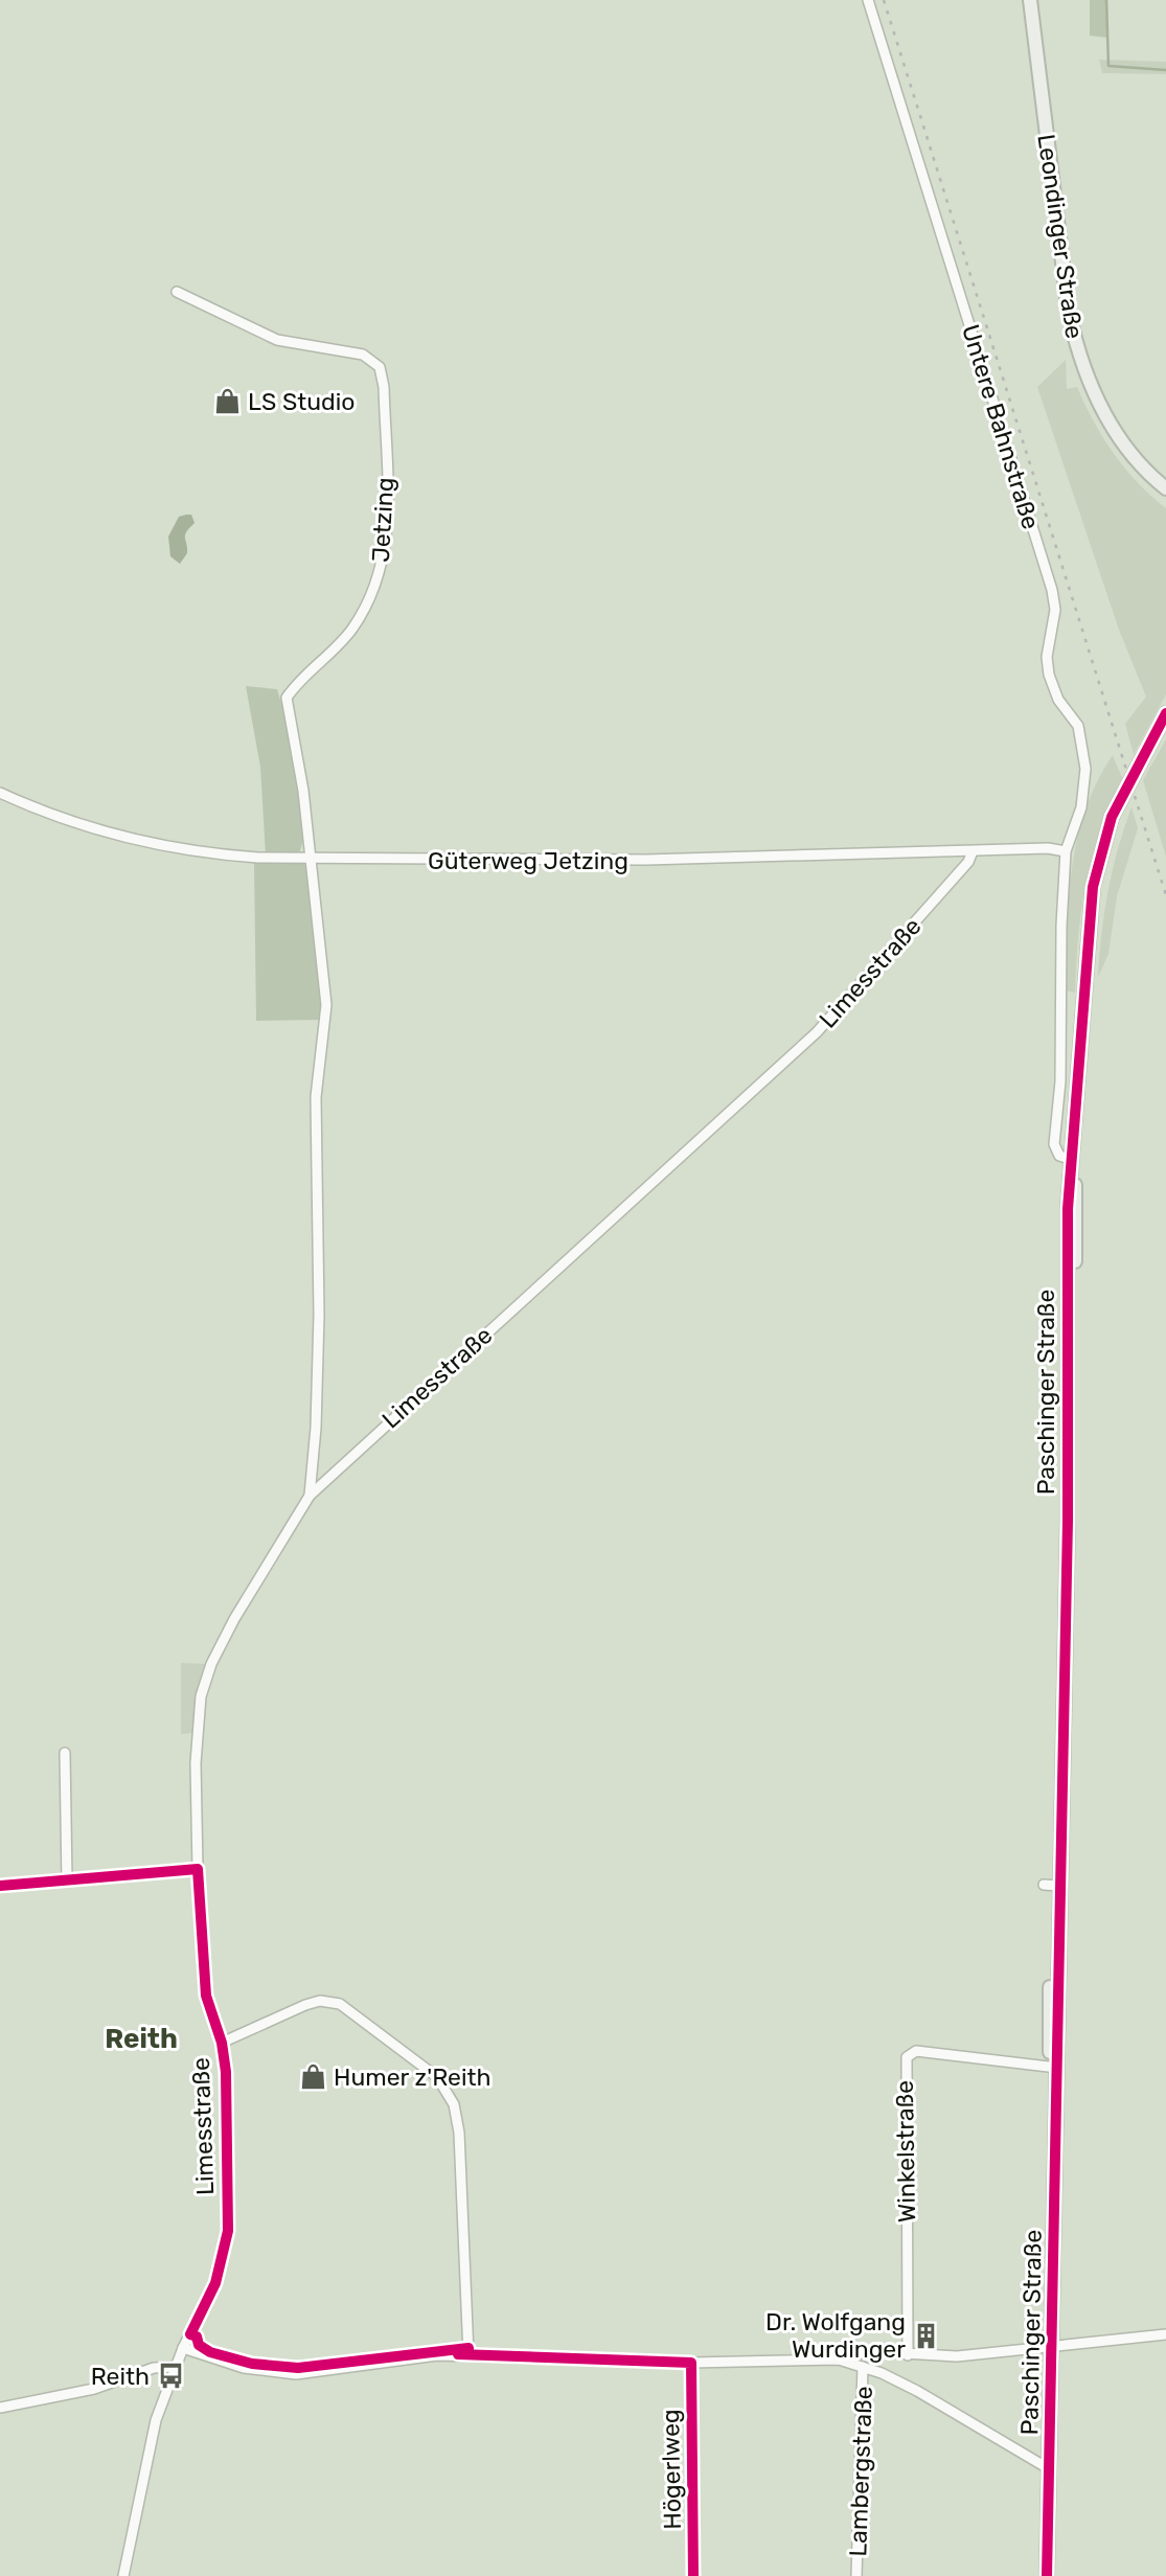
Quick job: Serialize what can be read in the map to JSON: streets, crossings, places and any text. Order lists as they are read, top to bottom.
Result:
{
  "streets": {
    "street": [
      "Leondinger Straße",
      "Untere Bahnstraße",
      "Jetzing",
      "Güterweg Jetzing",
      "Limesstraße",
      "Paschinger Straße",
      "Winkelstraße",
      "Högerlweg",
      "Lambergstraße"
    ]
  },
  "crossings": [
    ["Untere Bahnstraße", "Güterweg Jetzing"],
    ["Untere Bahnstraße", "Paschinger Straße"],
    ["Jetzing", "Güterweg Jetzing"],
    ["Güterweg Jetzing", "Limesstraße"],
    ["Paschinger Straße", "Winkelstraße"]
  ],
  "districts": ["Reith"],
  "places": {
    "shop": ["LS Studio", "Humer z'Reith"],
    "building": ["Dr. Wolfgang Wurdinger"],
    "bus stop": ["Reith"]
  }
}
